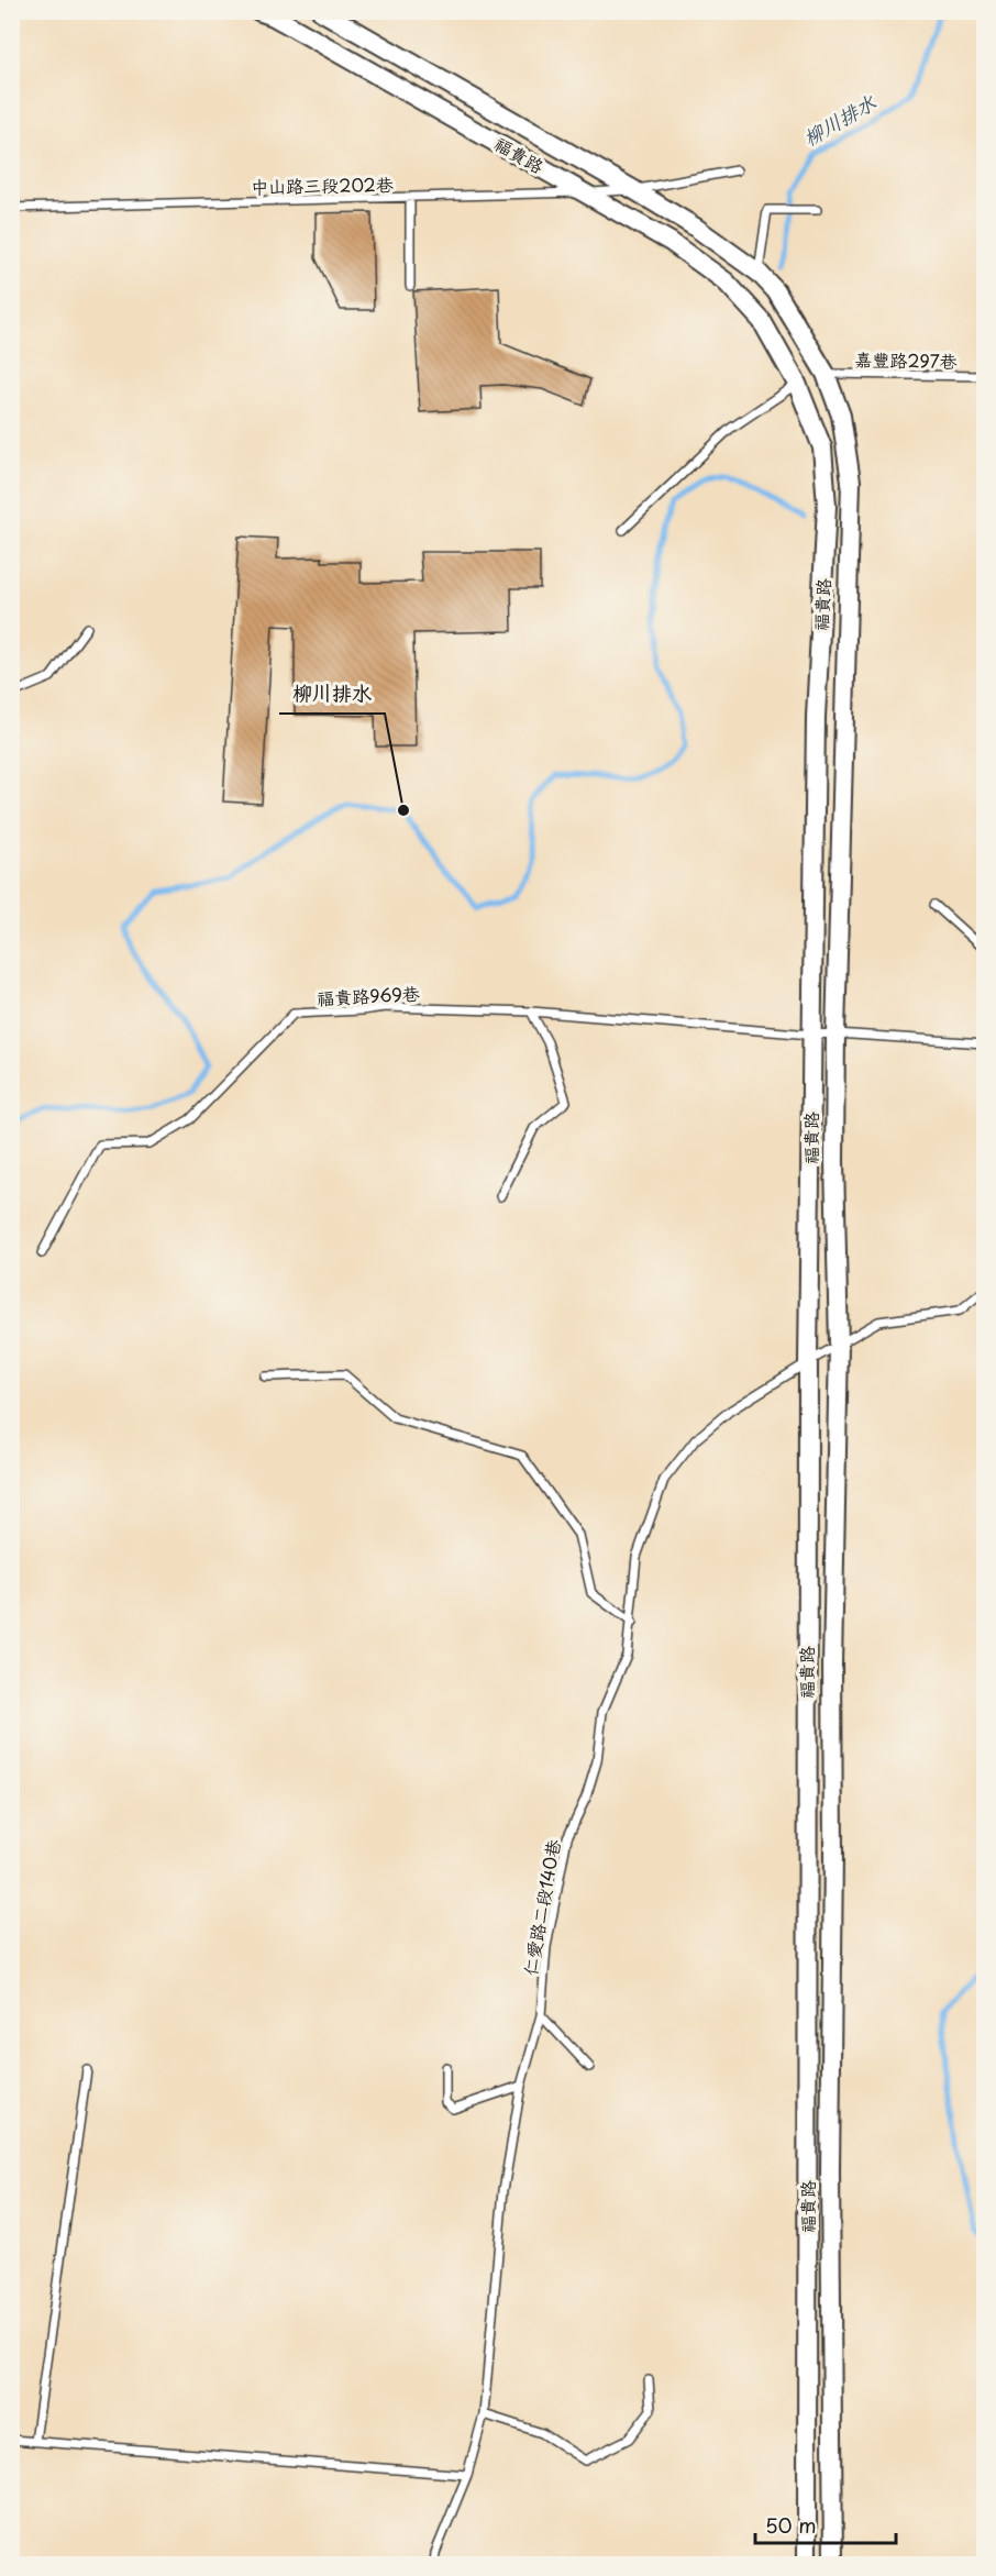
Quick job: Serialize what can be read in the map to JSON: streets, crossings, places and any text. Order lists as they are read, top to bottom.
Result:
{
  "streets": {
    "street": ["福貴路"],
    "lane": [
      "中山路三段202巷",
      "嘉豐路297巷",
      "福貴路969巷",
      "仁愛路二段140巷"
    ]
  },
  "crossings": [
    ["福貴路", "中山路三段202巷"],
    ["福貴路", "嘉豐路297巷"],
    ["福貴路", "福貴路969巷"],
    ["福貴路", "仁愛路二段140巷"]
  ],
  "water": ["柳川排水"],
  "places": ["柳川排水"],
  "scale_bar": "50 m"
}
